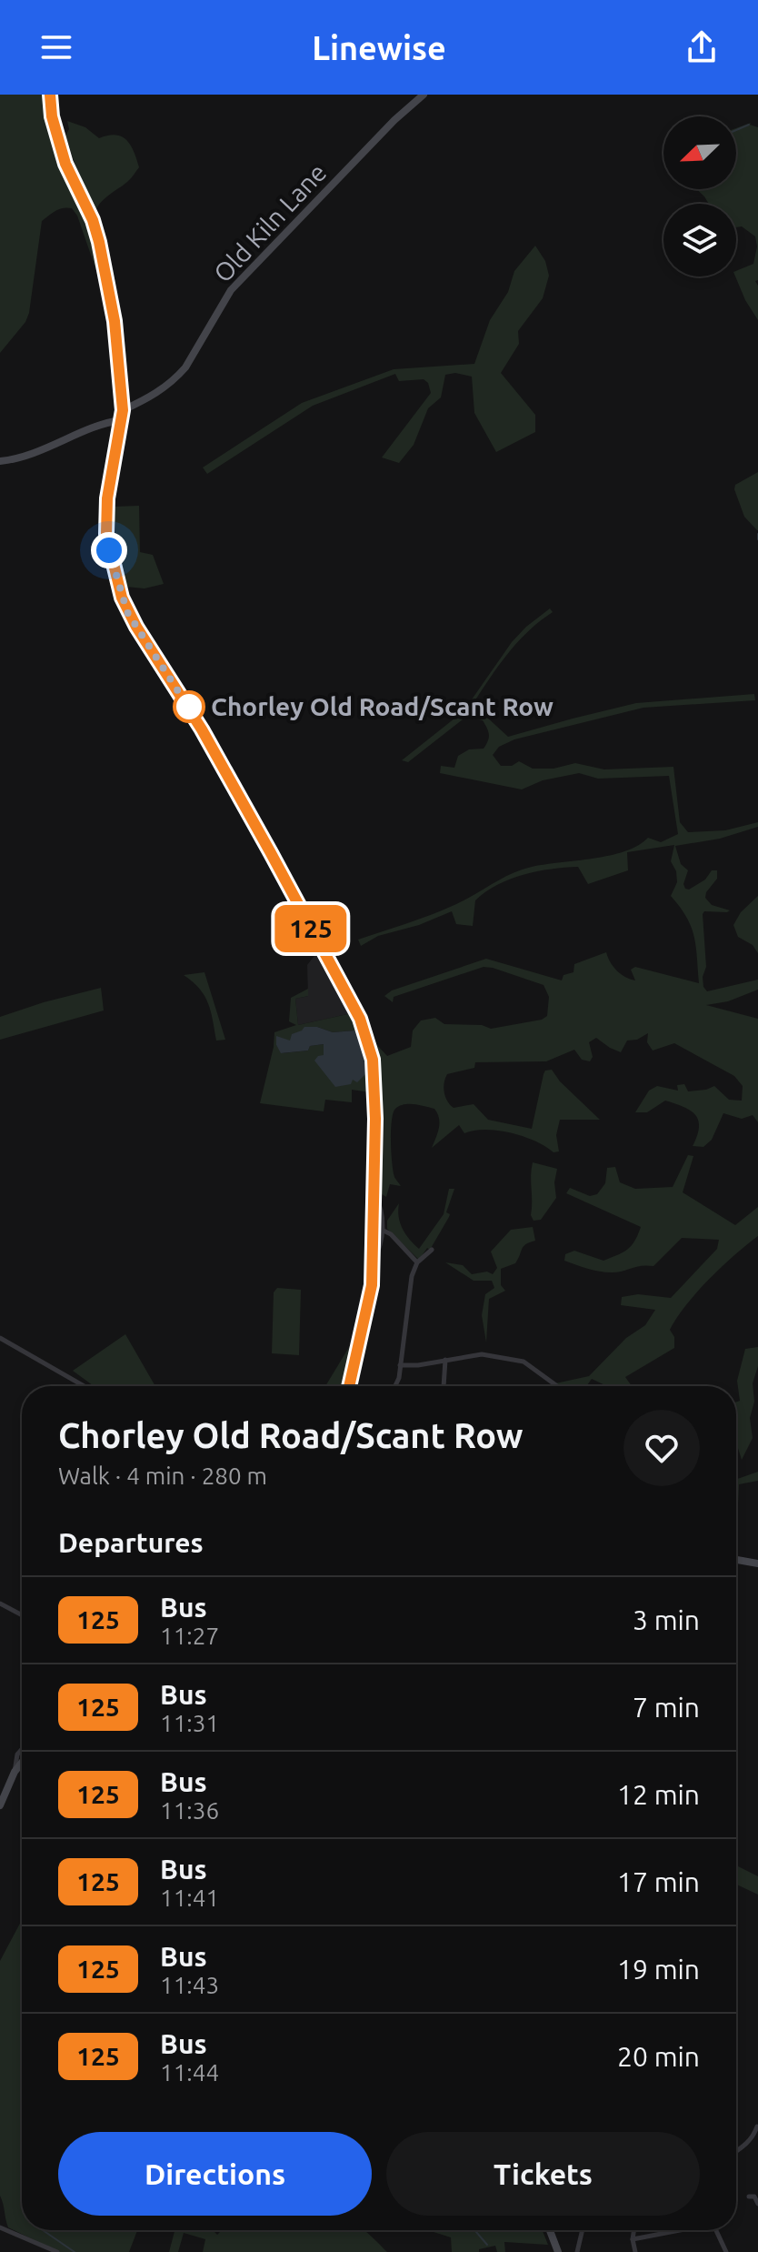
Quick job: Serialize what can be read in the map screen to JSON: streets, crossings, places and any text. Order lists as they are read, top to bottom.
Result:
{
  "streets": {
    "main road": ["Old Kiln Lane"]
  },
  "places": ["Chorley Old Road/Scant Row"],
  "lines": ["bus line 125"],
  "north": "bottom left",
  "page": {
    "header": "Linewise",
    "on_map": "125",
    "heading": [
      ["Chorley Old Road/Scant Row", "Walk · 4 min · 280 m"],
      "Departures"
    ],
    "list": [
      {
        "mark": "125",
        "name": "Bus",
        "note": "11:27",
        "value": "3 min"
      },
      {
        "mark": "125",
        "name": "Bus",
        "note": "11:31",
        "value": "7 min"
      },
      {
        "mark": "125",
        "name": "Bus",
        "note": "11:36",
        "value": "12 min"
      },
      {
        "mark": "125",
        "name": "Bus",
        "note": "11:41",
        "value": "17 min"
      },
      {
        "mark": "125",
        "name": "Bus",
        "note": "11:43",
        "value": "19 min"
      },
      {
        "mark": "125",
        "name": "Bus",
        "note": "11:44",
        "value": "20 min"
      }
    ],
    "buttons": ["Directions", "Tickets"]
  }
}
